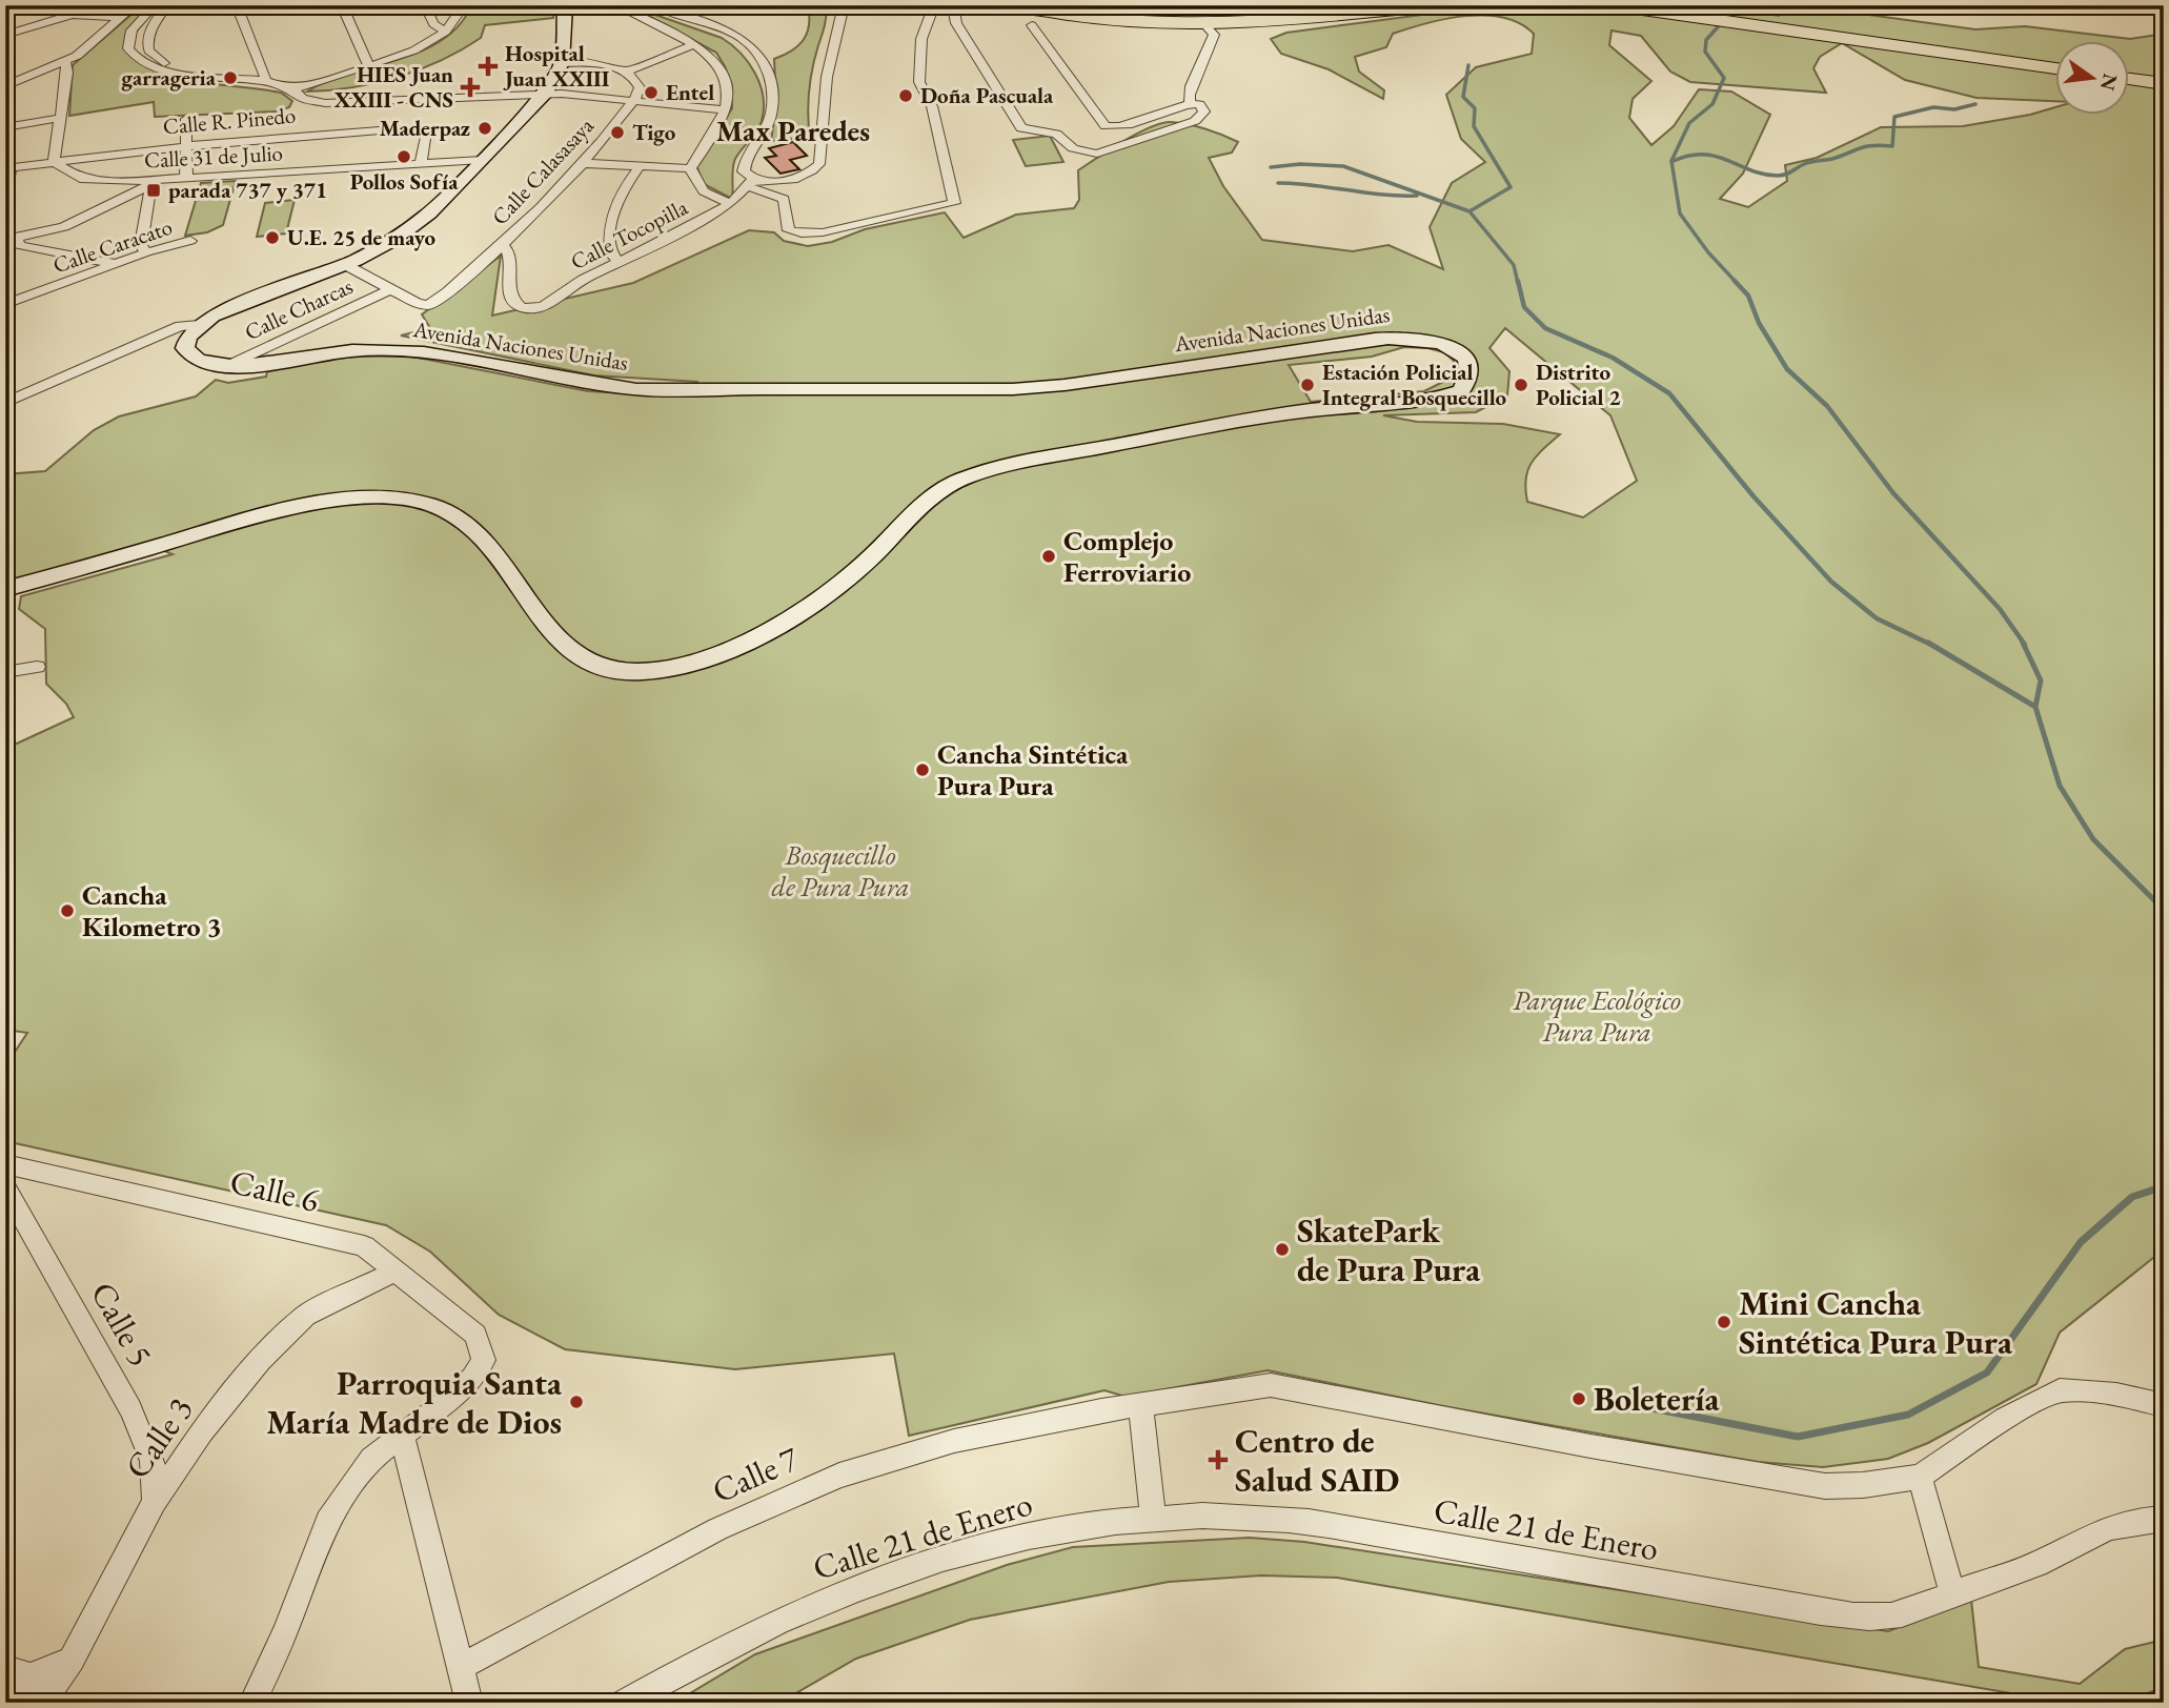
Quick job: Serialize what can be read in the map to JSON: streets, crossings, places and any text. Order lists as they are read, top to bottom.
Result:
{
  "streets": {
    "street": [
      "Calle R. Pinedo",
      "Calle 31 de Julio",
      "Calle Calasasaya",
      "Calle Tocopilla",
      "Calle Caracato",
      "Calle Charcas",
      "Avenida Naciones Unidas",
      "Calle 6",
      "Calle 5",
      "Calle 3",
      "Calle 7",
      "Calle 21 de Enero"
    ]
  },
  "crossings": [
    ["Calle R. Pinedo", "Calle 31 de Julio"],
    ["Calle Calasasaya", "Calle Tocopilla"],
    ["Calle Calasasaya", "Calle Charcas"],
    ["Calle Charcas", "Avenida Naciones Unidas"],
    ["Calle 6", "Calle 3"],
    ["Calle 5", "Calle 3"]
  ],
  "districts": ["Max Paredes"],
  "parks": ["Bosquecillo de Pura Pura", "Parque Ecológico Pura Pura"],
  "places": {
    "health": ["Hospital Juan XXIII", "HIES Juan XXIII - CNS", "Centro de Salud SAID"],
    "other": [
      "garrageria",
      "Entel",
      "Doña Pascuala",
      "Maderpaz",
      "Tigo",
      "Pollos Sofía",
      "U.E. 25 de mayo",
      "Estación Policial Integral Bosquecillo",
      "Distrito Policial 2",
      "Complejo Ferroviario",
      "Cancha Sintética Pura Pura",
      "Cancha Kilometro 3",
      "SkatePark de Pura Pura",
      "Mini Cancha Sintética Pura Pura",
      "Boletería",
      "Parroquia Santa María Madre de Dios"
    ],
    "transit": ["parada 737 y 371"]
  },
  "north": "right"
}
